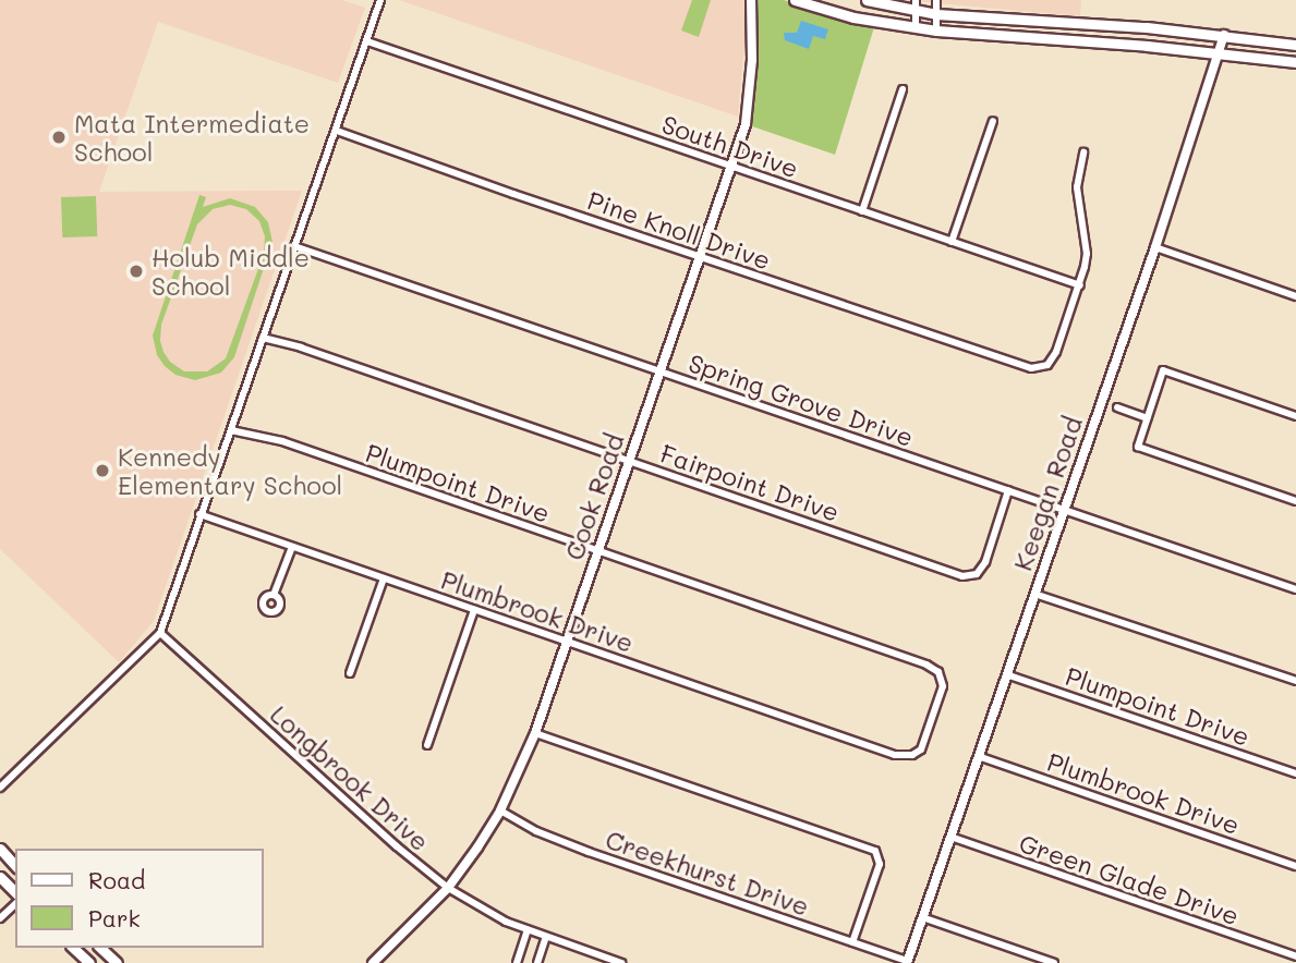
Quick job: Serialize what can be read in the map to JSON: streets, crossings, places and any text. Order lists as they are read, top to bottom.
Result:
{
  "streets": {
    "street": [
      "South Drive",
      "Pine Knoll Drive",
      "Spring Grove Drive",
      "Plumpoint Drive",
      "Fairpoint Drive",
      "Keegan Road",
      "Cook Road",
      "Plumbrook Drive",
      "Longbrook Drive",
      "Creekhurst Drive",
      "Green Glade Drive"
    ]
  },
  "crossings": [
    ["South Drive", "Pine Knoll Drive"],
    ["South Drive", "Cook Road"],
    ["Pine Knoll Drive", "Cook Road"],
    ["Spring Grove Drive", "Fairpoint Drive"],
    ["Spring Grove Drive", "Keegan Road"],
    ["Spring Grove Drive", "Cook Road"],
    ["Plumpoint Drive", "Keegan Road"],
    ["Plumpoint Drive", "Cook Road"],
    ["Plumpoint Drive", "Plumbrook Drive"],
    ["Fairpoint Drive", "Cook Road"],
    ["Keegan Road", "Plumbrook Drive"],
    ["Keegan Road", "Creekhurst Drive"],
    ["Keegan Road", "Green Glade Drive"],
    ["Cook Road", "Plumbrook Drive"],
    ["Cook Road", "Longbrook Drive"],
    ["Cook Road", "Creekhurst Drive"]
  ],
  "places": ["Mata Intermediate School", "Holub Middle School", "Kennedy Elementary School"],
  "legend": ["Road", "Park"]
}
